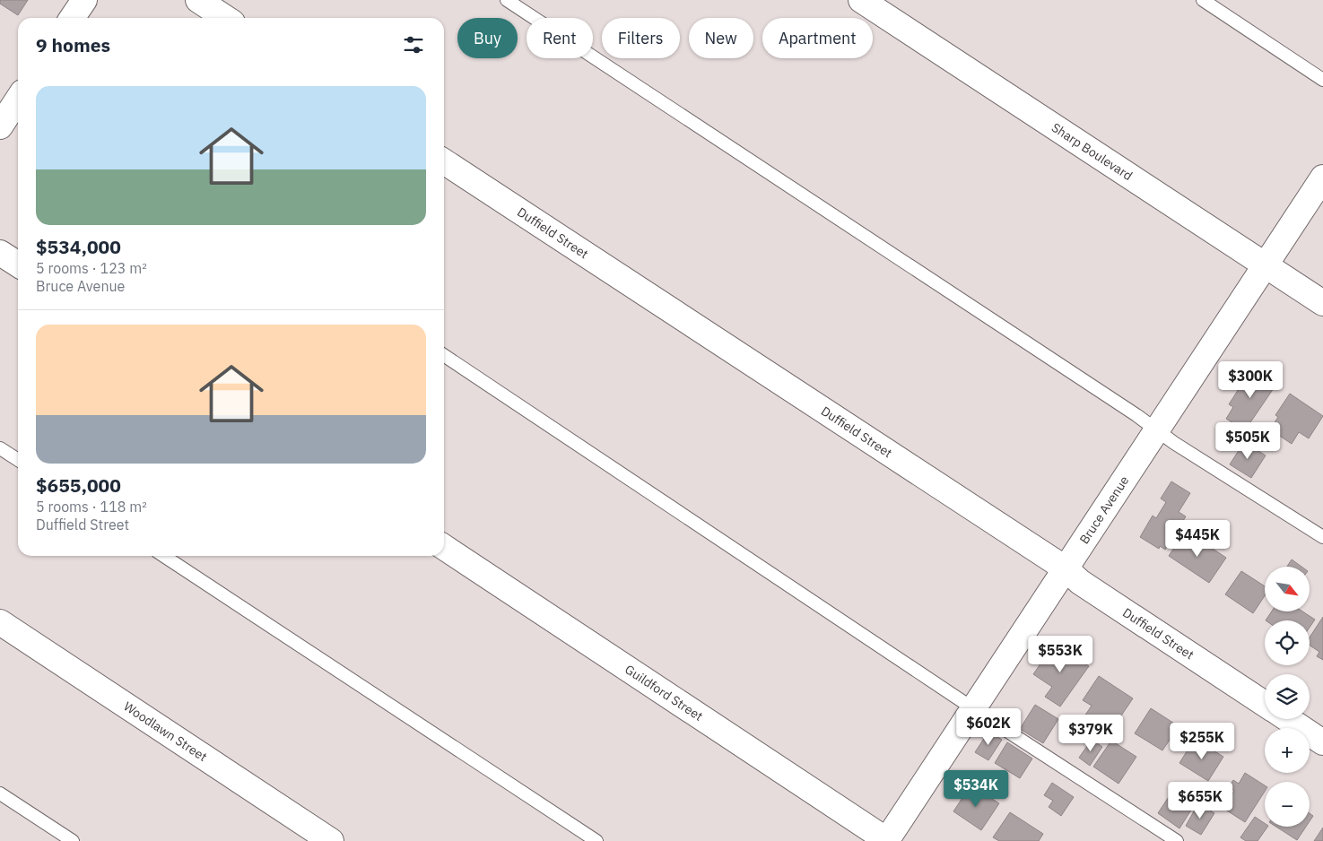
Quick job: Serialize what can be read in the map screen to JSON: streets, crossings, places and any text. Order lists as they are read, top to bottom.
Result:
{
  "streets": {
    "street": [
      "Sharp Boulevard",
      "Duffield Street",
      "Bruce Avenue",
      "Guildford Street",
      "Woodlawn Street"
    ]
  },
  "crossings": [
    ["Sharp Boulevard", "Bruce Avenue"],
    ["Duffield Street", "Bruce Avenue"],
    ["Bruce Avenue", "Guildford Street"]
  ],
  "north": "bottom right",
  "page": {
    "chip": [
      "Buy",
      "Rent",
      "Filters",
      "New",
      "Apartment"
    ],
    "heading": "9 homes",
    "list": [
      {
        "name": "$534,000",
        "note": "5 rooms · 123 m² · Bruce Avenue"
      },
      {
        "name": "$655,000",
        "note": "5 rooms · 118 m² · Duffield Street"
      }
    ],
    "price": [
      "$300K",
      "$505K",
      "$445K",
      "$553K",
      "$602K",
      "$379K",
      "$255K",
      "$534K",
      "$655K"
    ],
    "map_buttons": ["+", "−"]
  }
}
